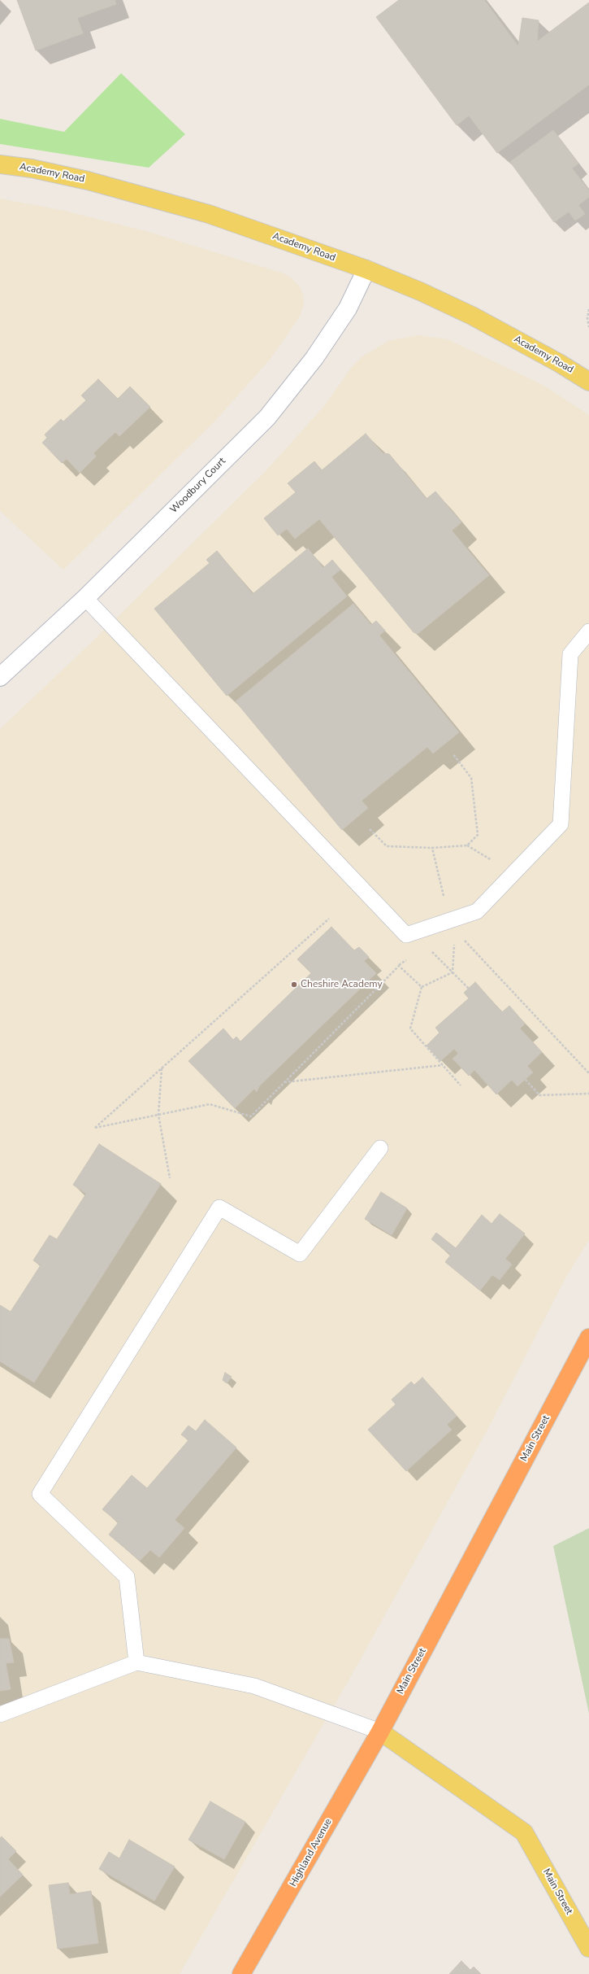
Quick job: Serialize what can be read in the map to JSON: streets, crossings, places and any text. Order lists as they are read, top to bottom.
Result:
{
  "streets": {
    "highway": ["Main Street", "Highland Avenue"],
    "main road": ["Academy Road"],
    "street": ["Woodbury Court"]
  },
  "crossings": [
    ["Academy Road", "Woodbury Court"],
    ["Main Street", "Highland Avenue"]
  ],
  "places": ["Cheshire Academy"]
}
